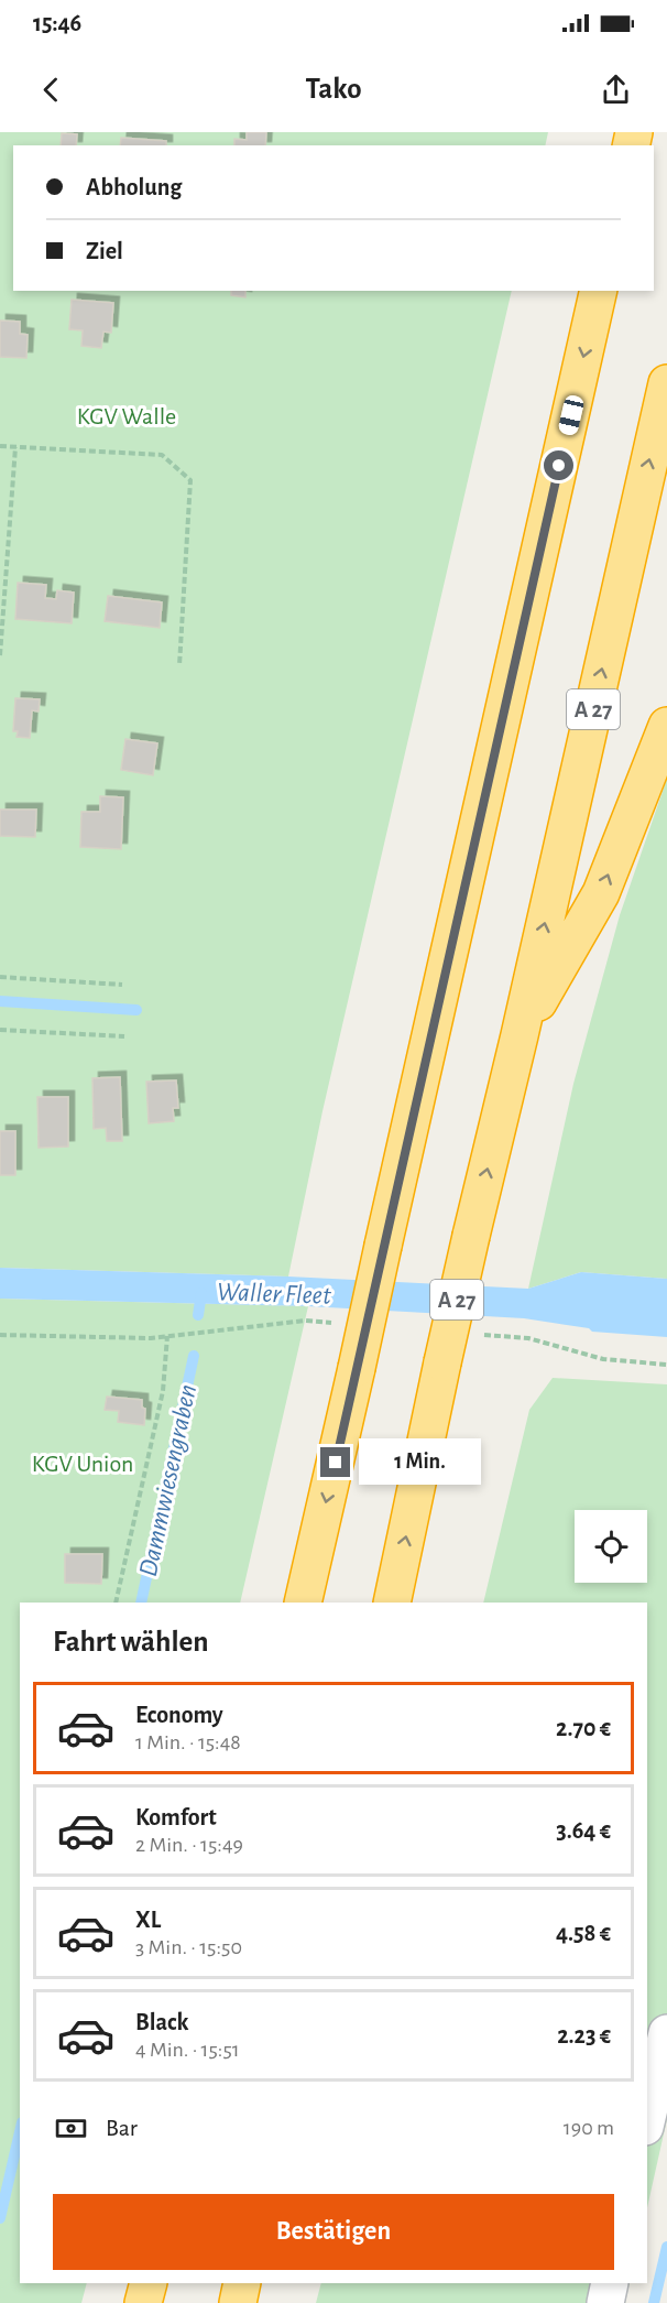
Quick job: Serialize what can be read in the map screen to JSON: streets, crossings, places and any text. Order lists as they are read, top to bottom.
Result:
{
  "streets": {
    "highway": ["A 27"]
  },
  "water": ["Waller Fleet", "Dammwiesengraben"],
  "parks": ["KGV Walle", "KGV Union"],
  "page": {
    "status": "15:46",
    "header": "Tako",
    "banner": ["Abholung", "Ziel"],
    "bubble": "1 Min.",
    "heading": "Fahrt wählen",
    "list": [
      {
        "name": "Economy",
        "note": "1 Min. · 15:48",
        "value": "2.70 €"
      },
      {
        "name": "Komfort",
        "note": "2 Min. · 15:49",
        "value": "3.64 €"
      },
      {
        "name": "XL",
        "note": "3 Min. · 15:50",
        "value": "4.58 €"
      },
      {
        "name": "Black",
        "note": "4 Min. · 15:51",
        "value": "2.23 €"
      }
    ],
    "pay": ["Bar", "190 m"],
    "buttons": "Bestätigen"
  }
}
